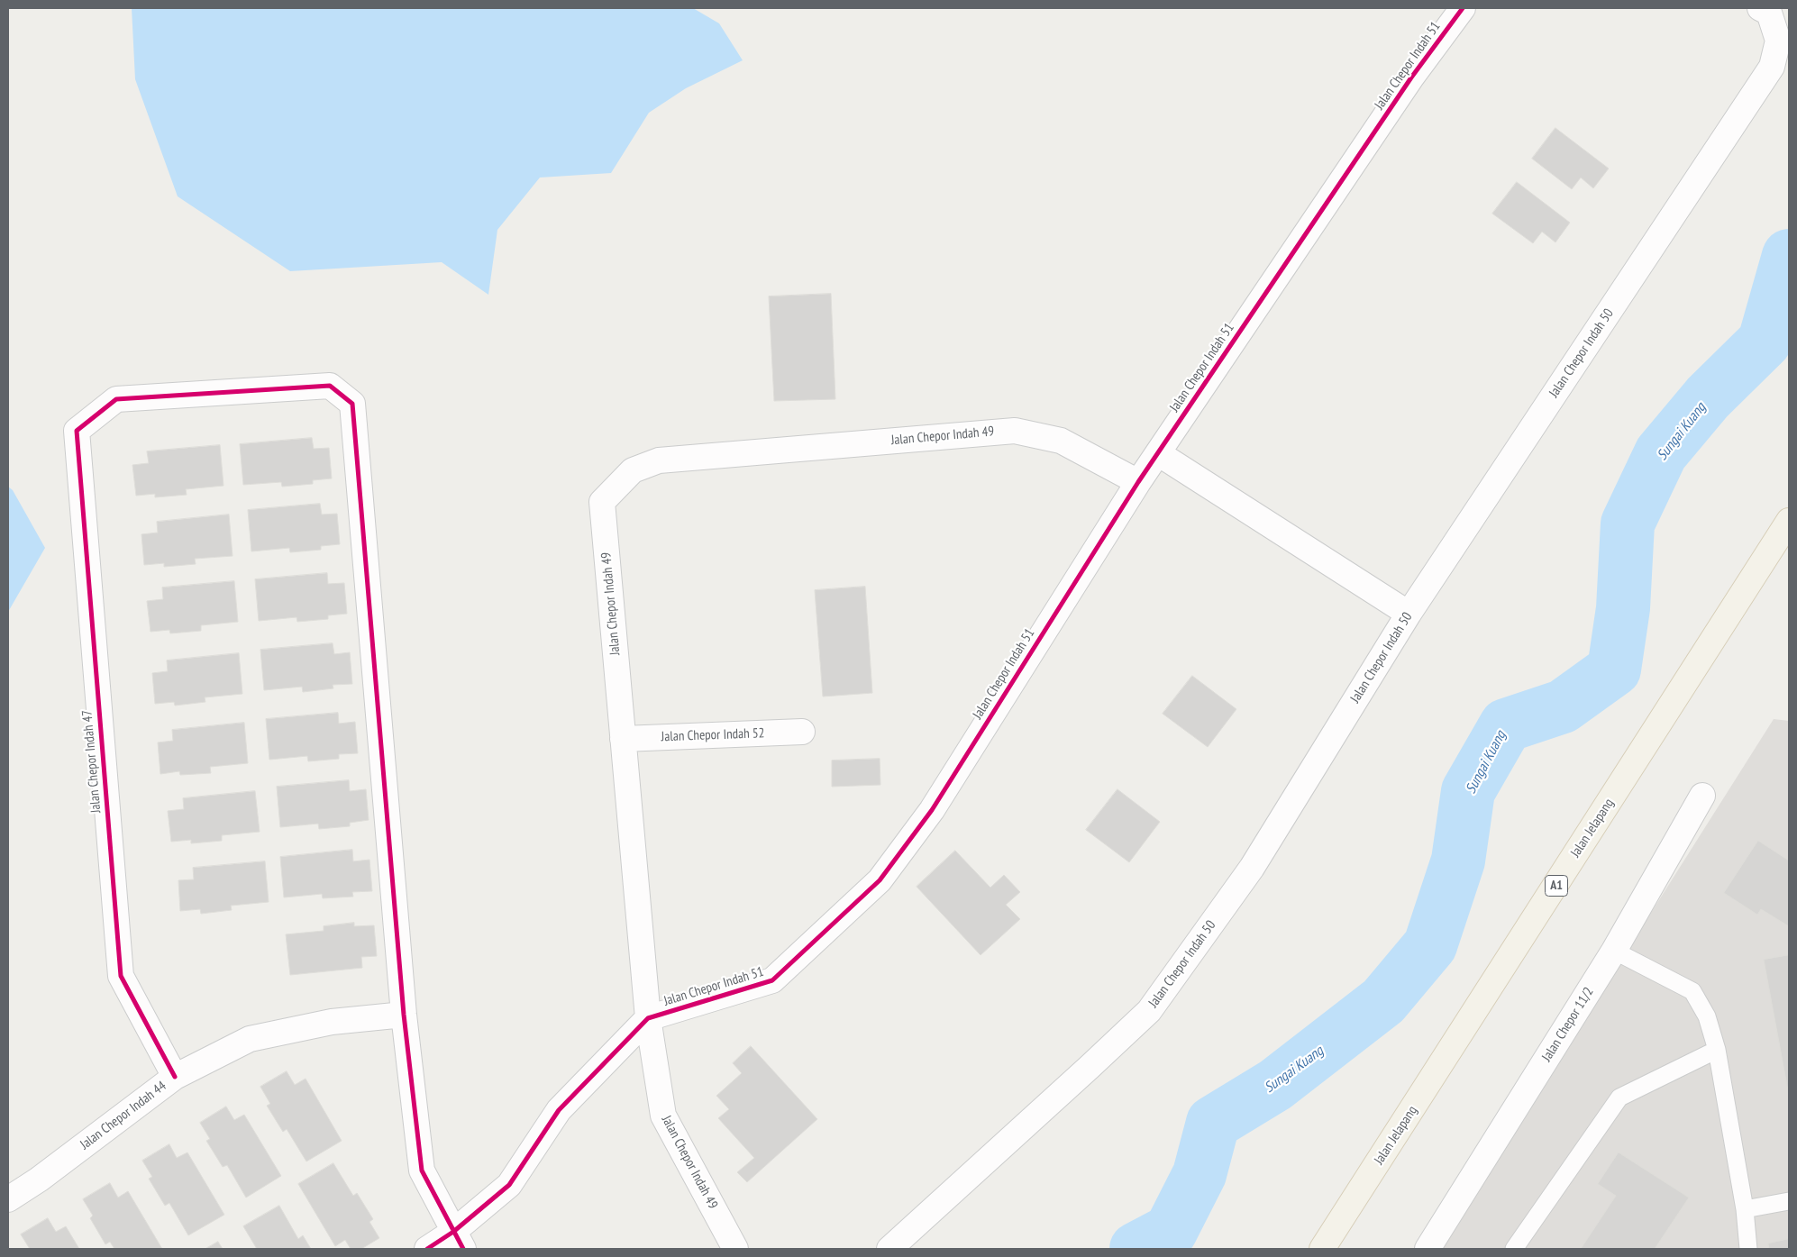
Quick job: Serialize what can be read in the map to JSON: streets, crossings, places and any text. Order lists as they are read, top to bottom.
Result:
{
  "streets": {
    "main road": ["Jalan Jelapang", "A1"],
    "street": [
      "Jalan Chepor Indah 51",
      "Jalan Chepor Indah 50",
      "Jalan Chepor Indah 49",
      "Jalan Chepor Indah 52",
      "Jalan Chepor Indah 47",
      "Jalan Chepor 11/2",
      "Jalan Chepor Indah 44"
    ]
  },
  "crossings": [
    ["Jalan Chepor Indah 51", "Jalan Chepor Indah 49"],
    ["Jalan Chepor Indah 49", "Jalan Chepor Indah 52"],
    ["Jalan Chepor Indah 47", "Jalan Chepor Indah 44"]
  ],
  "water": ["Sungai Kuang"]
}
